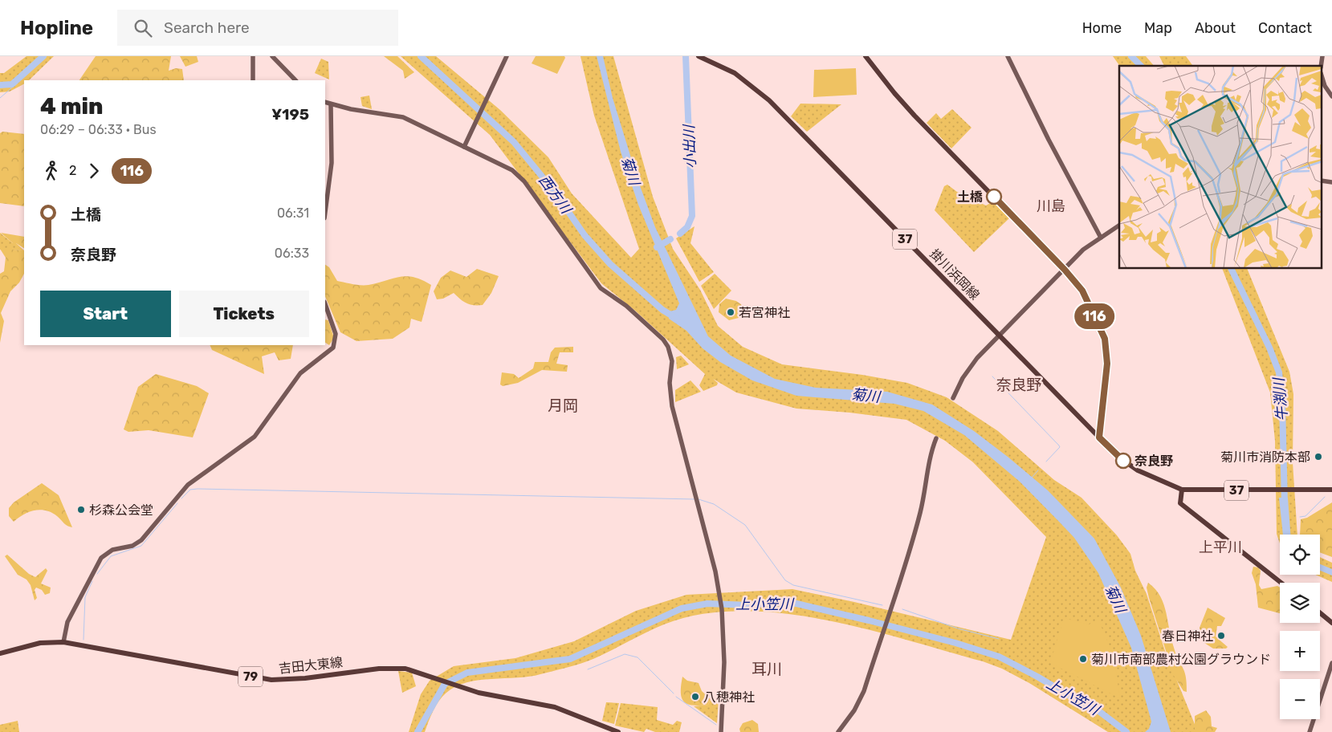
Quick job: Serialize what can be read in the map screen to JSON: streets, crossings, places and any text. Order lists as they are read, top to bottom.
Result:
{
  "streets": {
    "main road": [
      "37",
      "掛川浜岡線",
      "吉田大東線",
      "79"
    ]
  },
  "districts": [
    "川島",
    "奈良野",
    "月岡",
    "上平川",
    "耳川"
  ],
  "water": [
    "小出川",
    "菊川",
    "西方川",
    "牛渕川",
    "上小笠川"
  ],
  "places": [
    "土橋",
    "若宮神社",
    "菊川市消防本部",
    "奈良野",
    "杉森公会堂",
    "春日神社",
    "菊川市南部農村公園グラウンド",
    "八穂神社"
  ],
  "lines": ["bus line 116"],
  "page": {
    "header": "Hopline",
    "search": "Search here",
    "nav": [
      "Home",
      "Map",
      "About",
      "Contact"
    ],
    "on_map": "116",
    "heading": ["4 min", "06:29 – 06:33 · Bus", "¥195"],
    "legs": ["2", "116"],
    "list": [
      {
        "name": "土橋",
        "value": "06:31"
      },
      {
        "name": "奈良野",
        "value": "06:33"
      }
    ],
    "buttons": ["Start", "Tickets"],
    "map_buttons": ["+", "−"]
  }
}
